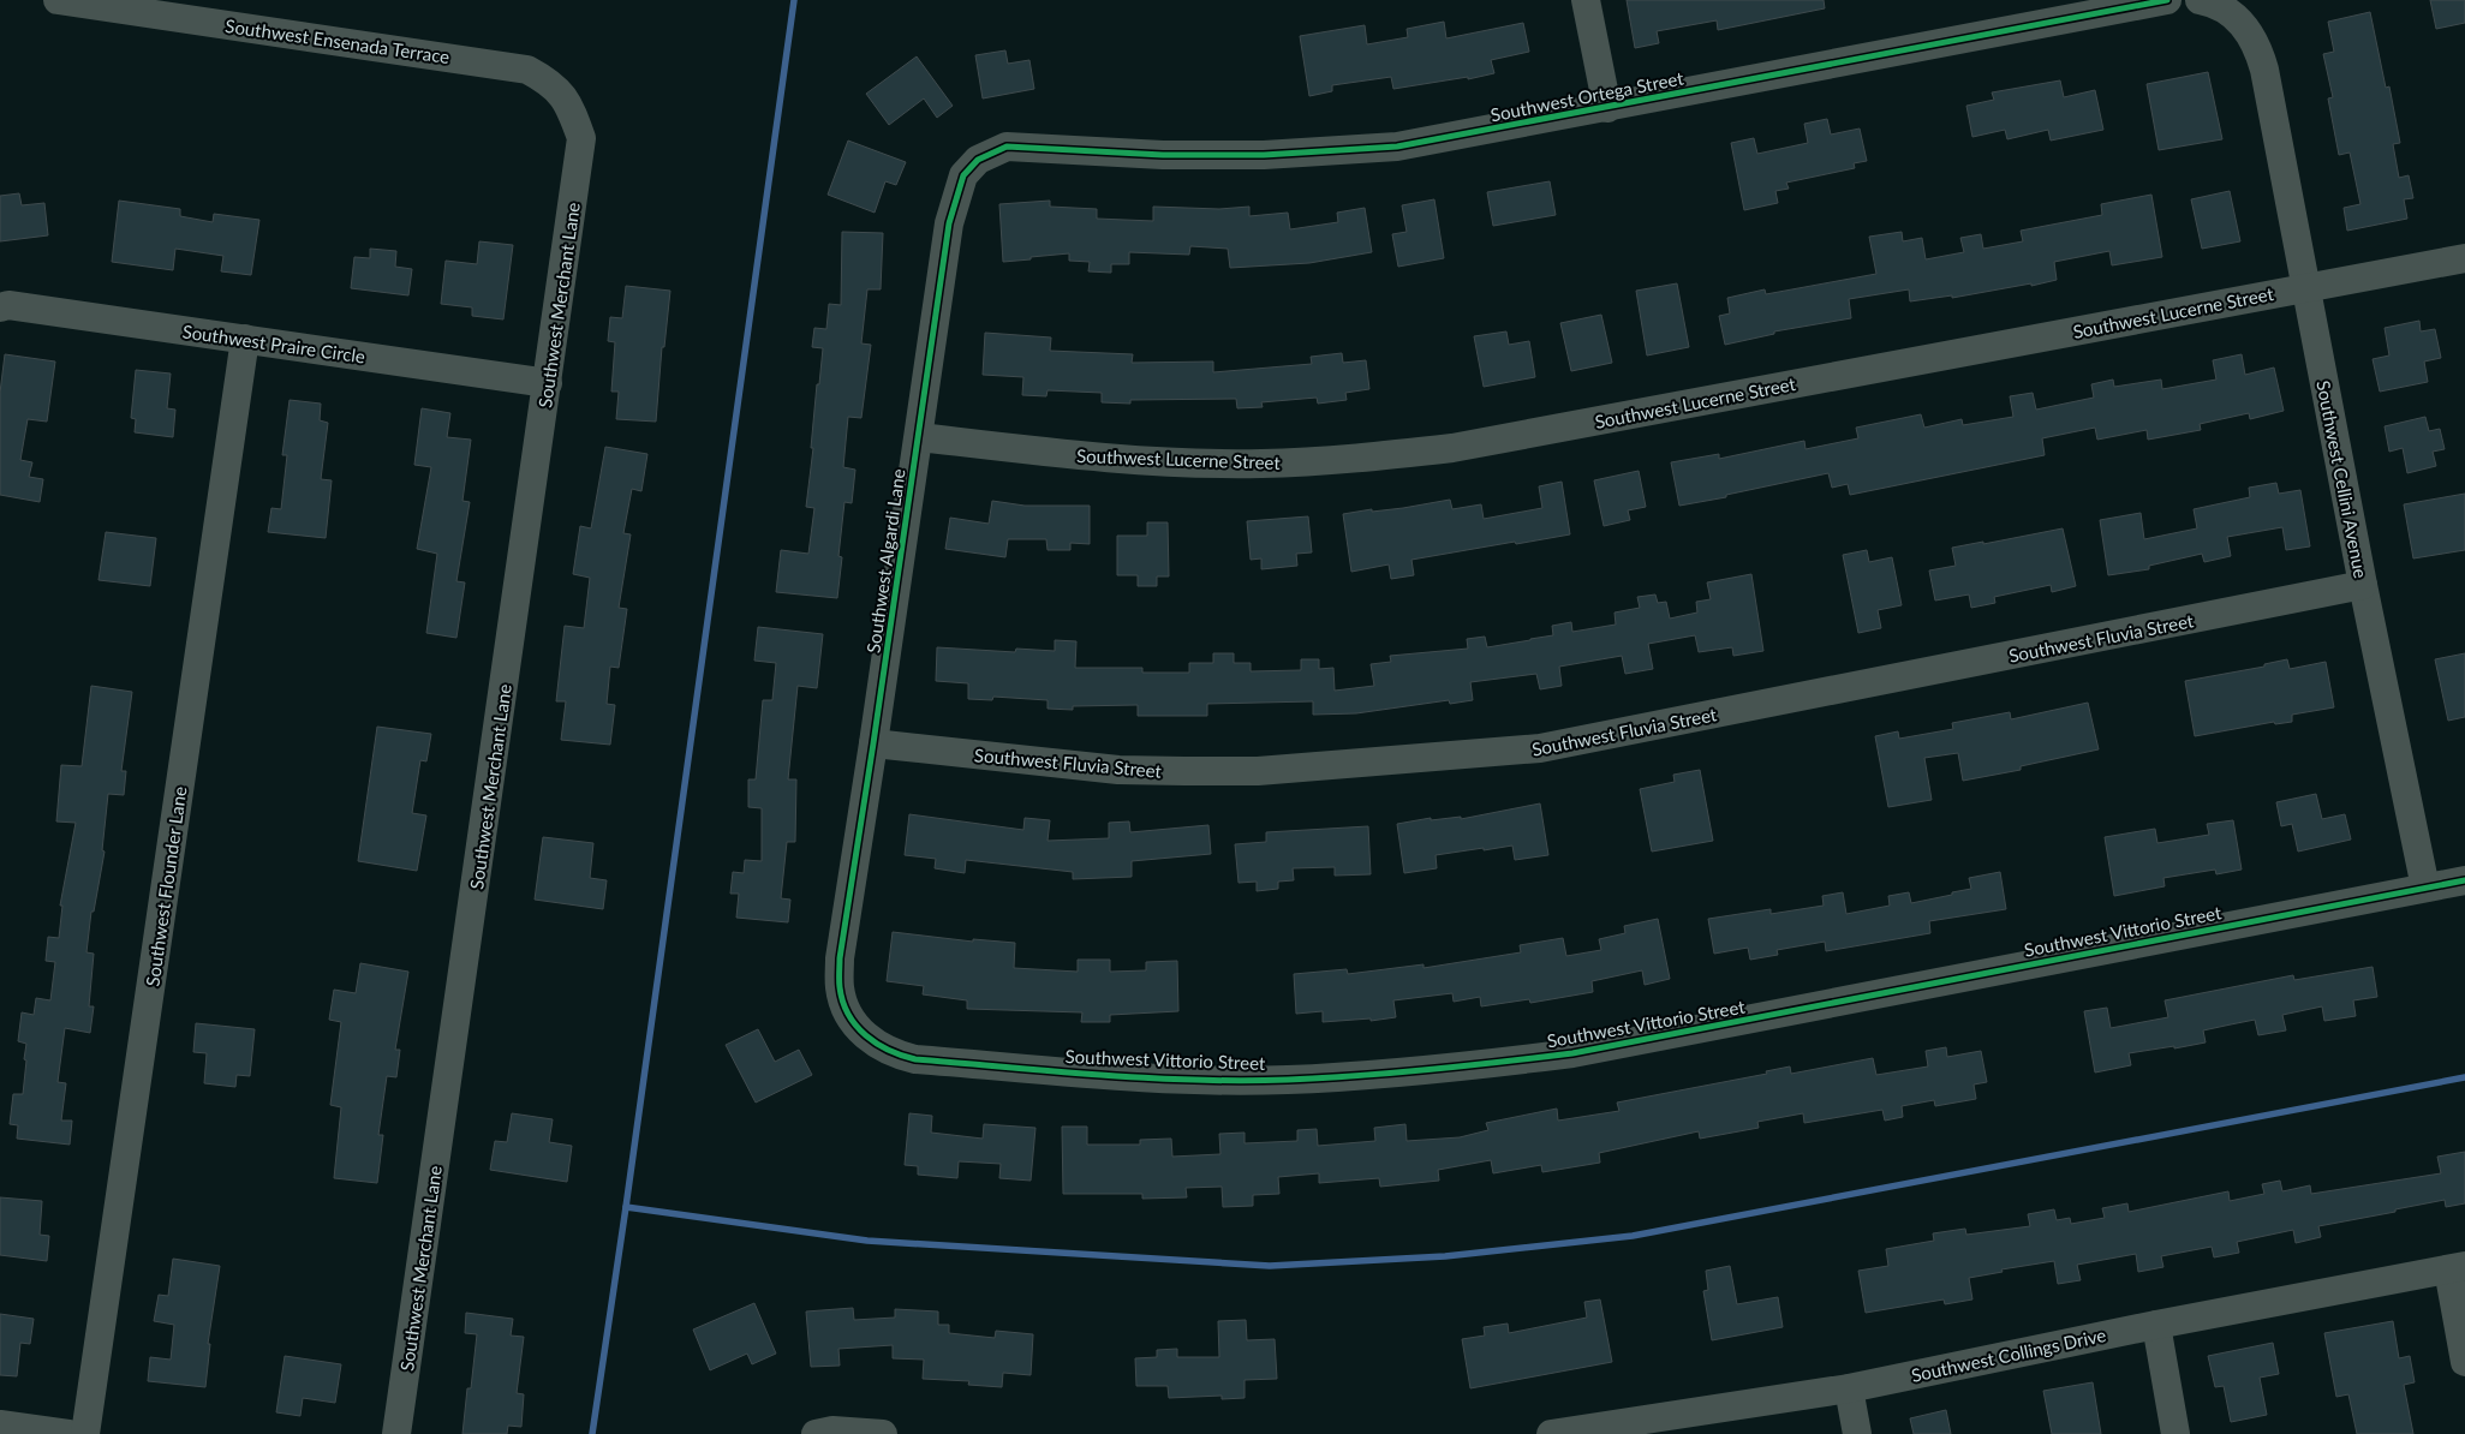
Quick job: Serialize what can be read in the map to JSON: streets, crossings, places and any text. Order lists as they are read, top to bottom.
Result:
{
  "streets": {
    "street": [
      "Southwest Ensenada Terrace",
      "Southwest Ortega Street",
      "Southwest Merchant Lane",
      "Southwest Lucerne Street",
      "Southwest Praire Circle",
      "Southwest Cellini Avenue",
      "Southwest Algardi Lane",
      "Southwest Fluvia Street",
      "Southwest Flounder Lane",
      "Southwest Vittorio Street",
      "Southwest Collings Drive"
    ]
  },
  "crossings": [
    ["Southwest Ensenada Terrace", "Southwest Merchant Lane"],
    ["Southwest Ortega Street", "Southwest Algardi Lane"],
    ["Southwest Merchant Lane", "Southwest Praire Circle"],
    ["Southwest Lucerne Street", "Southwest Cellini Avenue"],
    ["Southwest Lucerne Street", "Southwest Algardi Lane"],
    ["Southwest Praire Circle", "Southwest Flounder Lane"],
    ["Southwest Cellini Avenue", "Southwest Fluvia Street"],
    ["Southwest Cellini Avenue", "Southwest Vittorio Street"],
    ["Southwest Algardi Lane", "Southwest Fluvia Street"],
    ["Southwest Algardi Lane", "Southwest Vittorio Street"]
  ]
}
